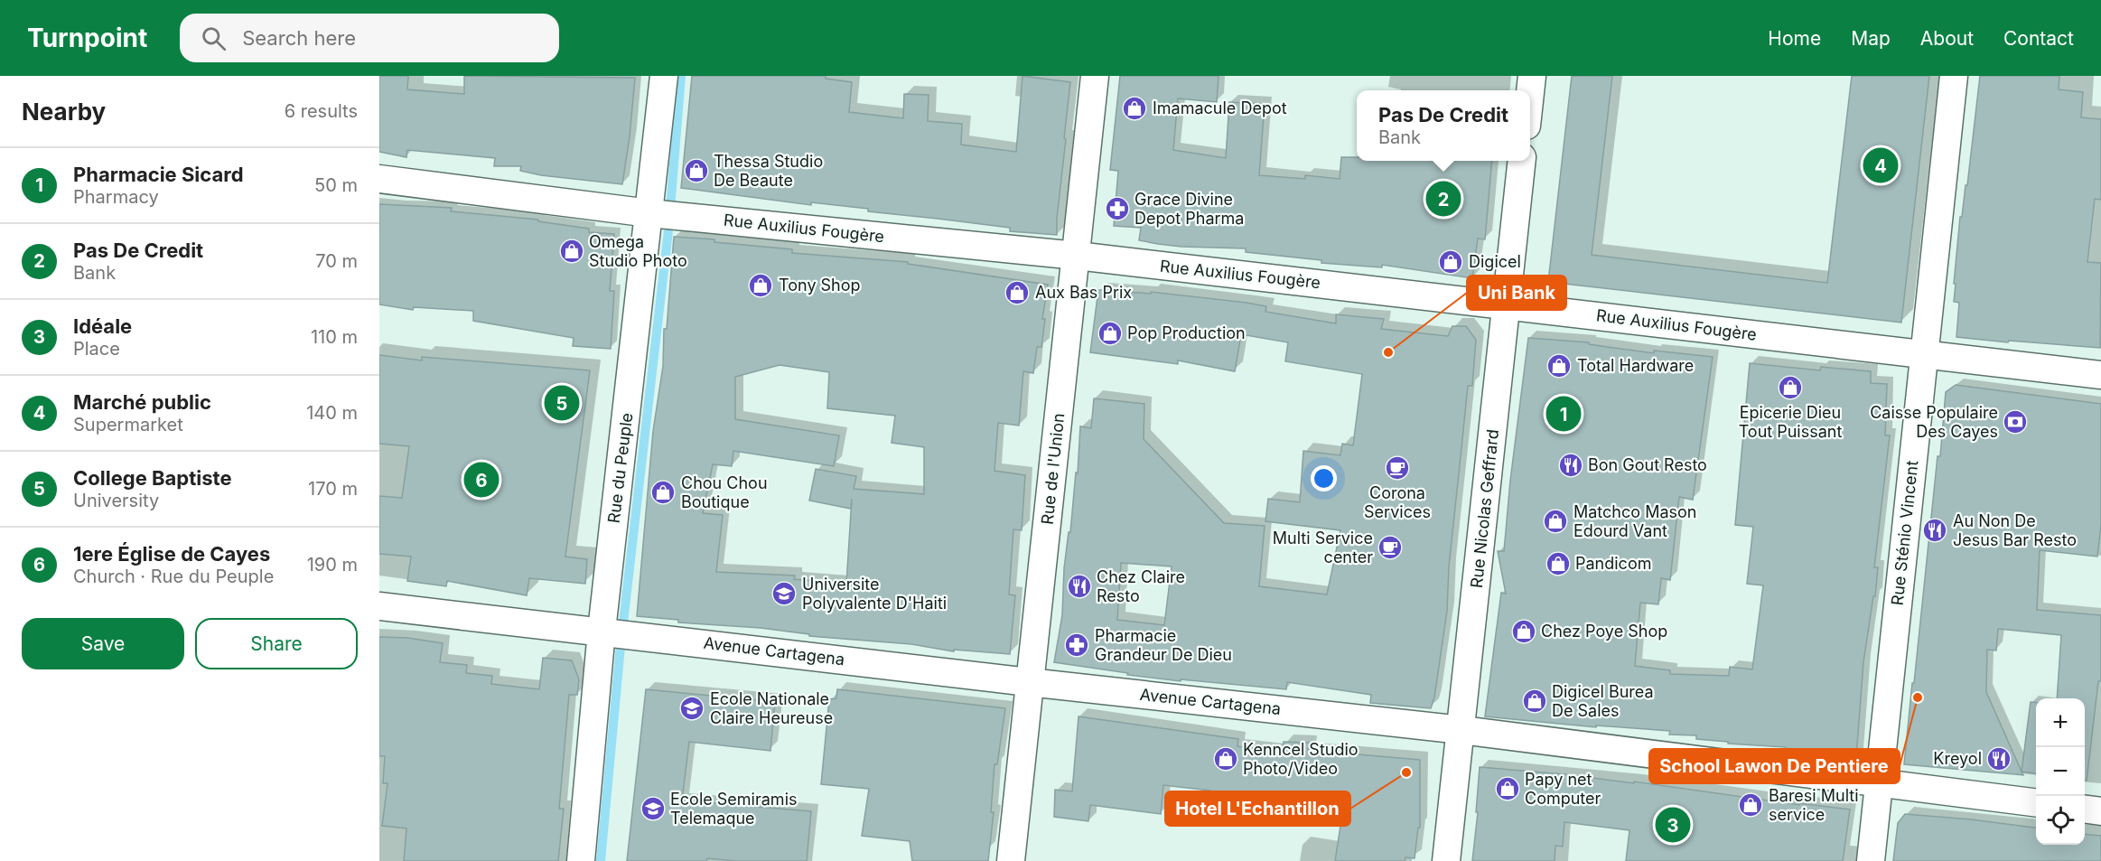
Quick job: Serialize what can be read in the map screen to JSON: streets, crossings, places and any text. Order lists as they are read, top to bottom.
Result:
{
  "streets": {
    "street": [
      "Rue Auxilius Fougère",
      "Rue du Peuple",
      "Rue de l'Union",
      "Rue Nicolas Geffrard",
      "Rue Sténio Vincent",
      "Avenue Cartagena"
    ]
  },
  "crossings": [
    ["Rue Auxilius Fougère", "Rue du Peuple"],
    ["Rue Auxilius Fougère", "Rue de l'Union"],
    ["Rue Auxilius Fougère", "Rue Nicolas Geffrard"],
    ["Rue Auxilius Fougère", "Rue Sténio Vincent"],
    ["Rue du Peuple", "Avenue Cartagena"],
    ["Rue de l'Union", "Avenue Cartagena"],
    ["Rue Nicolas Geffrard", "Avenue Cartagena"],
    ["Rue Sténio Vincent", "Avenue Cartagena"]
  ],
  "places": {
    "shop": [
      "Imamacule Depot",
      "Thessa Studio De Beaute",
      "Omega Studio Photo",
      "Digicel",
      "Tony Shop",
      "Aux Bas Prix",
      "Pop Production",
      "Total Hardware",
      "Epicerie Dieu Tout Puissant",
      "Chou Chou Boutique",
      "Matchco Mason Edourd Vant",
      "Pandicom",
      "Chez Poye Shop",
      "Digicel Burea De Sales",
      "Kenncel Studio Photo/Video",
      "Papy net Computer",
      "Baresi Multi service"
    ],
    "pharmacy": ["Grace Divine Depot Pharma", "Pharmacie Grandeur De Dieu"],
    "other": ["Uni Bank", "School Lawon De Pentiere", "Hotel L'Echantillon"],
    "bank": ["Caisse Populaire Des Cayes"],
    "restaurant": [
      "Bon Gout Resto",
      "Au Non De Jesus Bar Resto",
      "Chez Claire Resto",
      "Kreyol"
    ],
    "cafe": ["Corona Services", "Multi Service center"],
    "school or university": ["Universite Polyvalente D'Haiti", "Ecole Nationale Claire Heureuse", "Ecole Semiramis Telemaque"]
  },
  "page": {
    "header": "Turnpoint",
    "search": "Search here",
    "nav": [
      "Home",
      "Map",
      "About",
      "Contact"
    ],
    "heading": ["Nearby", "6 results"],
    "popup": ["Pas De Credit", "Bank"],
    "pins": [
      "4",
      "2",
      "5",
      "1",
      "6",
      "3"
    ],
    "list": [
      {
        "mark": "1",
        "name": "Pharmacie Sicard",
        "note": "Pharmacy",
        "value": "50 m"
      },
      {
        "mark": "2",
        "name": "Pas De Credit",
        "note": "Bank",
        "value": "70 m"
      },
      {
        "mark": "3",
        "name": "Idéale",
        "note": "Place",
        "value": "110 m"
      },
      {
        "mark": "4",
        "name": "Marché public",
        "note": "Supermarket",
        "value": "140 m"
      },
      {
        "mark": "5",
        "name": "College Baptiste",
        "note": "University",
        "value": "170 m"
      },
      {
        "mark": "6",
        "name": "1ere Église de Cayes",
        "note": "Church · Rue du Peuple",
        "value": "190 m"
      }
    ],
    "buttons": ["Save", "Share"],
    "map_buttons": ["+", "−"]
  }
}
